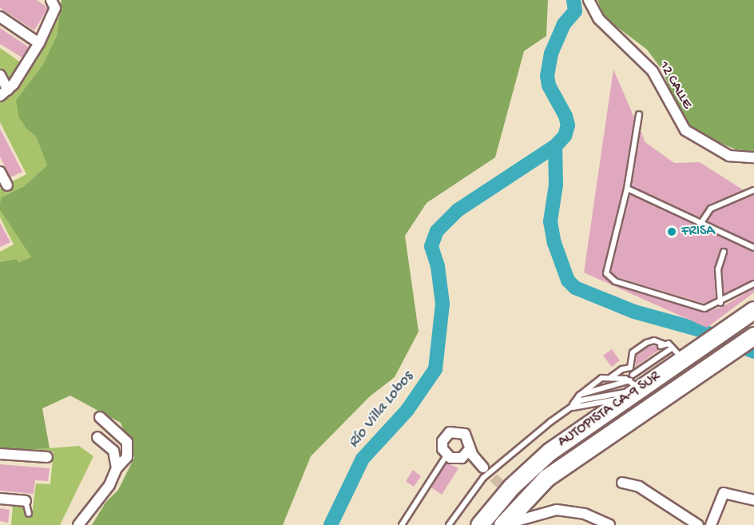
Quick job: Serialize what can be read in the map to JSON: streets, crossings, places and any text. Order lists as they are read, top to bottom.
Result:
{
  "streets": {
    "highway": ["AUTOPISTA CA-9 SUR"],
    "street": ["12 CALLE"]
  },
  "water": ["Río Villa Lobos"],
  "places": ["FRISA"]
}
